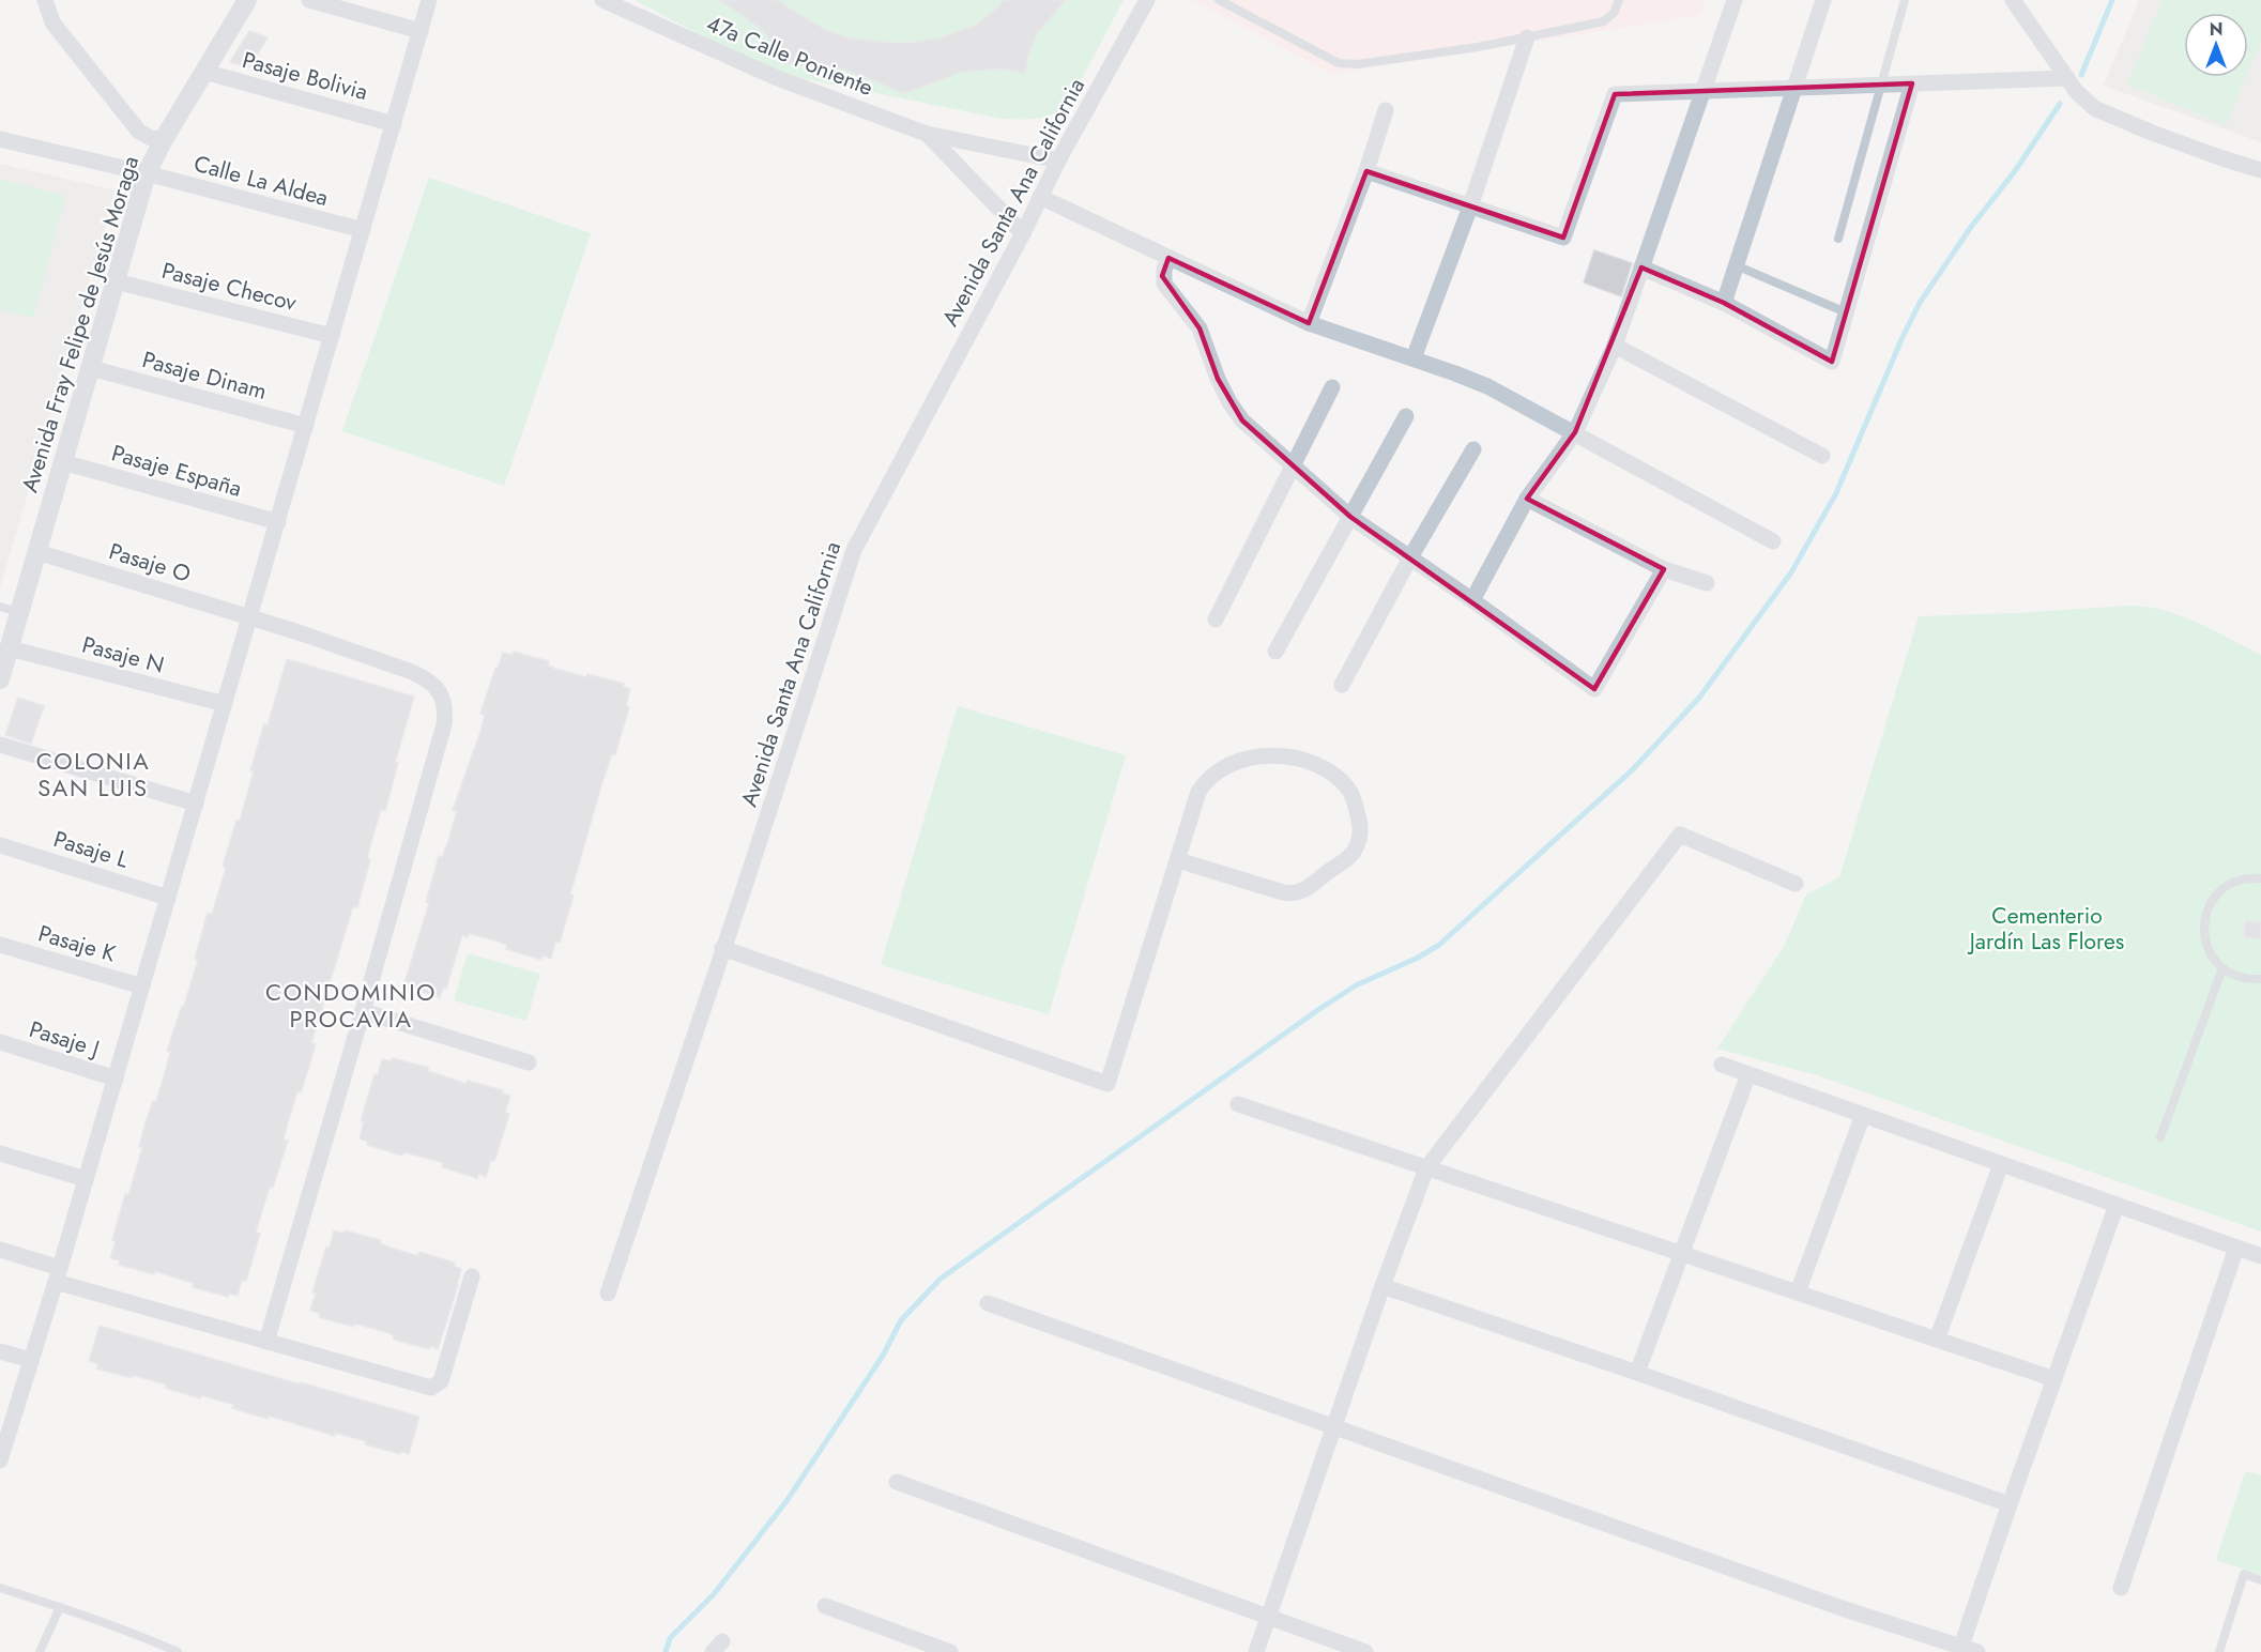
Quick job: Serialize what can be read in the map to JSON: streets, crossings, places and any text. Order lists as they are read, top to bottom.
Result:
{
  "streets": {
    "street": [
      "47a Calle Poniente",
      "Pasaje Bolivia",
      "Calle La Aldea",
      "Avenida Santa Ana California",
      "Pasaje Checov",
      "Avenida Fray Felipe de Jesús Moraga",
      "Pasaje Dinam",
      "Pasaje España",
      "Pasaje O",
      "Pasaje N",
      "Pasaje L",
      "Pasaje K",
      "Pasaje J"
    ]
  },
  "crossings": [
    ["47a Calle Poniente", "Avenida Santa Ana California"],
    ["Pasaje Bolivia", "Avenida Fray Felipe de Jesús Moraga"],
    ["Calle La Aldea", "Avenida Fray Felipe de Jesús Moraga"],
    ["Pasaje Checov", "Avenida Fray Felipe de Jesús Moraga"],
    ["Avenida Fray Felipe de Jesús Moraga", "Pasaje Dinam"],
    ["Avenida Fray Felipe de Jesús Moraga", "Pasaje España"],
    ["Avenida Fray Felipe de Jesús Moraga", "Pasaje O"],
    ["Avenida Fray Felipe de Jesús Moraga", "Pasaje N"]
  ],
  "districts": ["COLONIA SAN LUIS", "CONDOMINIO PROCAVIA"],
  "parks": ["Cementerio Jardín Las Flores"],
  "north": "top"
}
